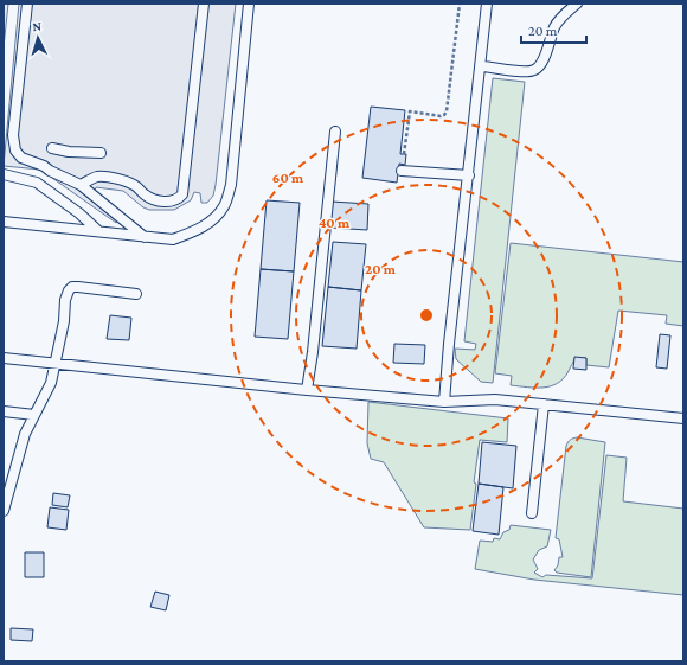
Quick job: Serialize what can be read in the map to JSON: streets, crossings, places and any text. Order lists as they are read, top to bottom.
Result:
{
  "scale_bar": "20 m",
  "north": "top",
  "rings": ["60 m", "40 m", "20 m"]
}
